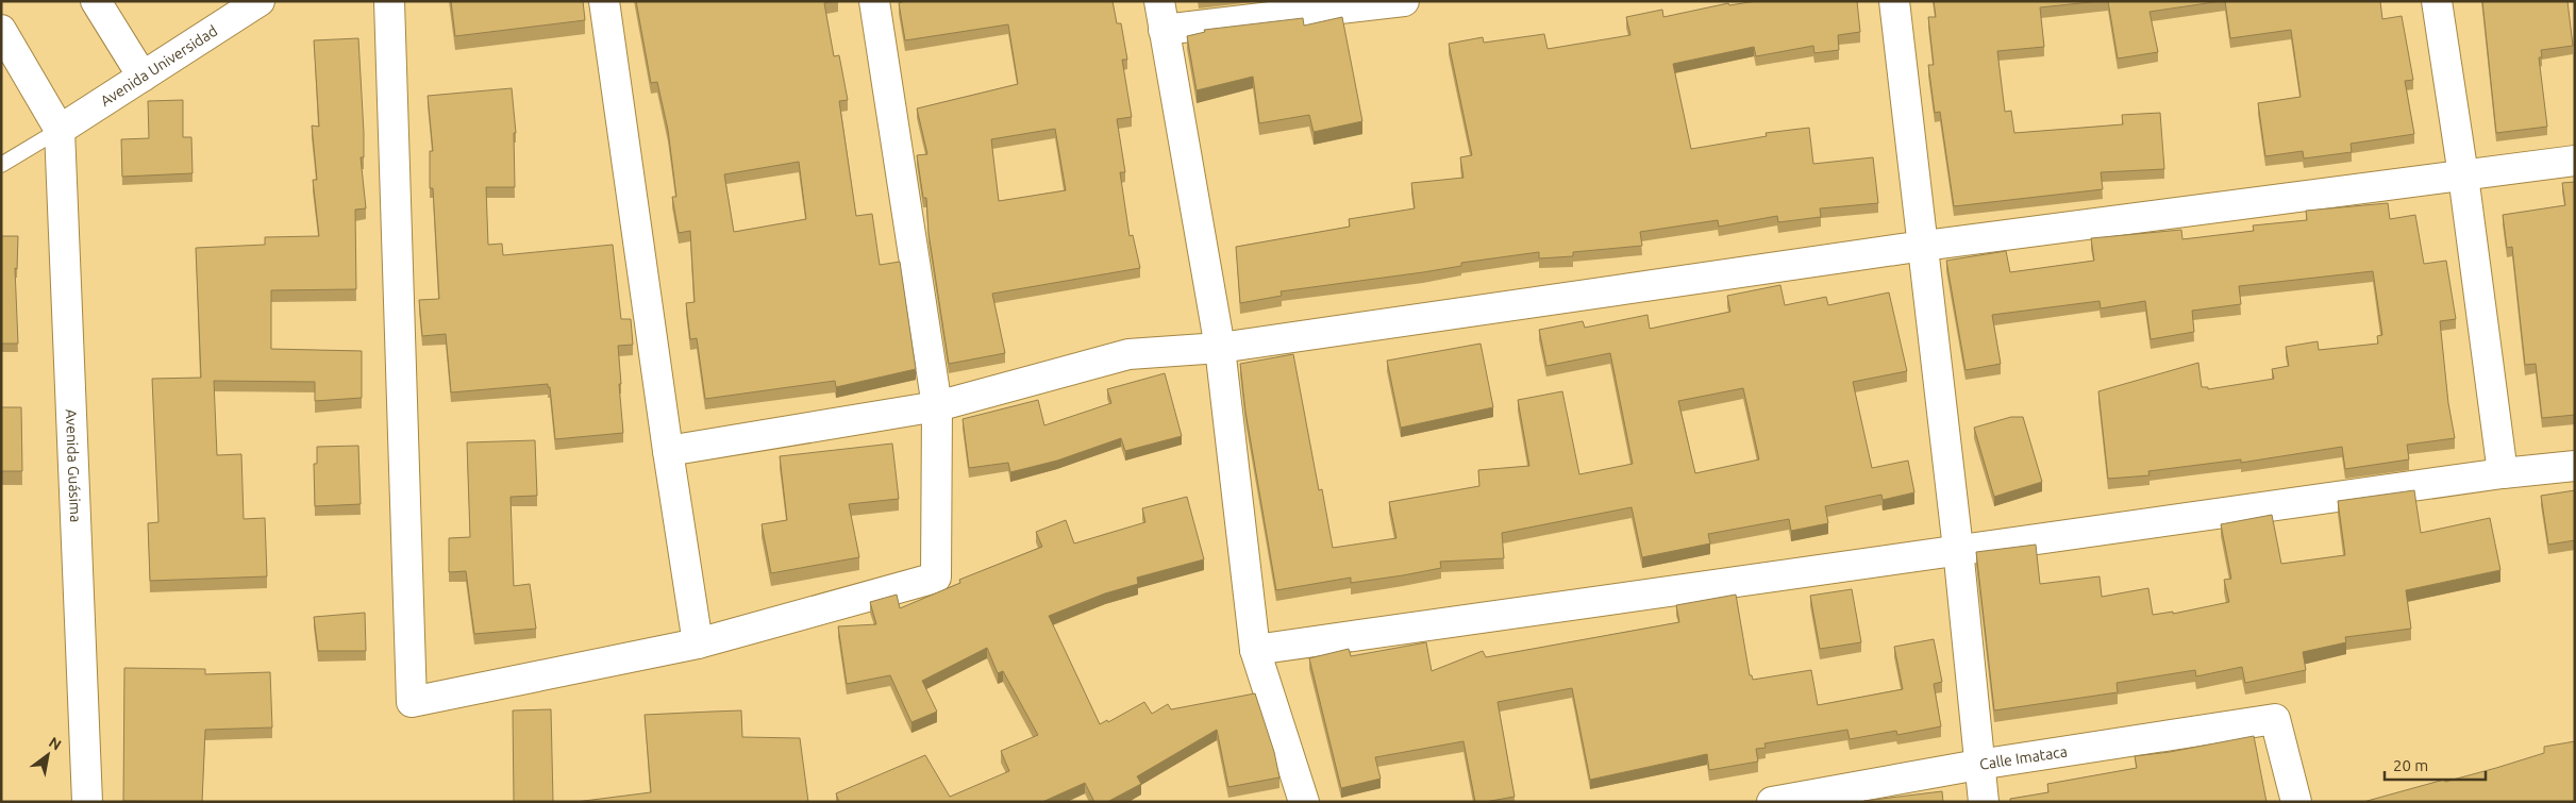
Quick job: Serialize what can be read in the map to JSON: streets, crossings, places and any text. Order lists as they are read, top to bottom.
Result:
{
  "streets": {
    "street": ["Avenida Universidad", "Avenida Guásima", "Calle Imataca"]
  },
  "crossings": [
    ["Avenida Universidad", "Avenida Guásima"]
  ],
  "scale_bar": "20 m",
  "north": "top right"
}
